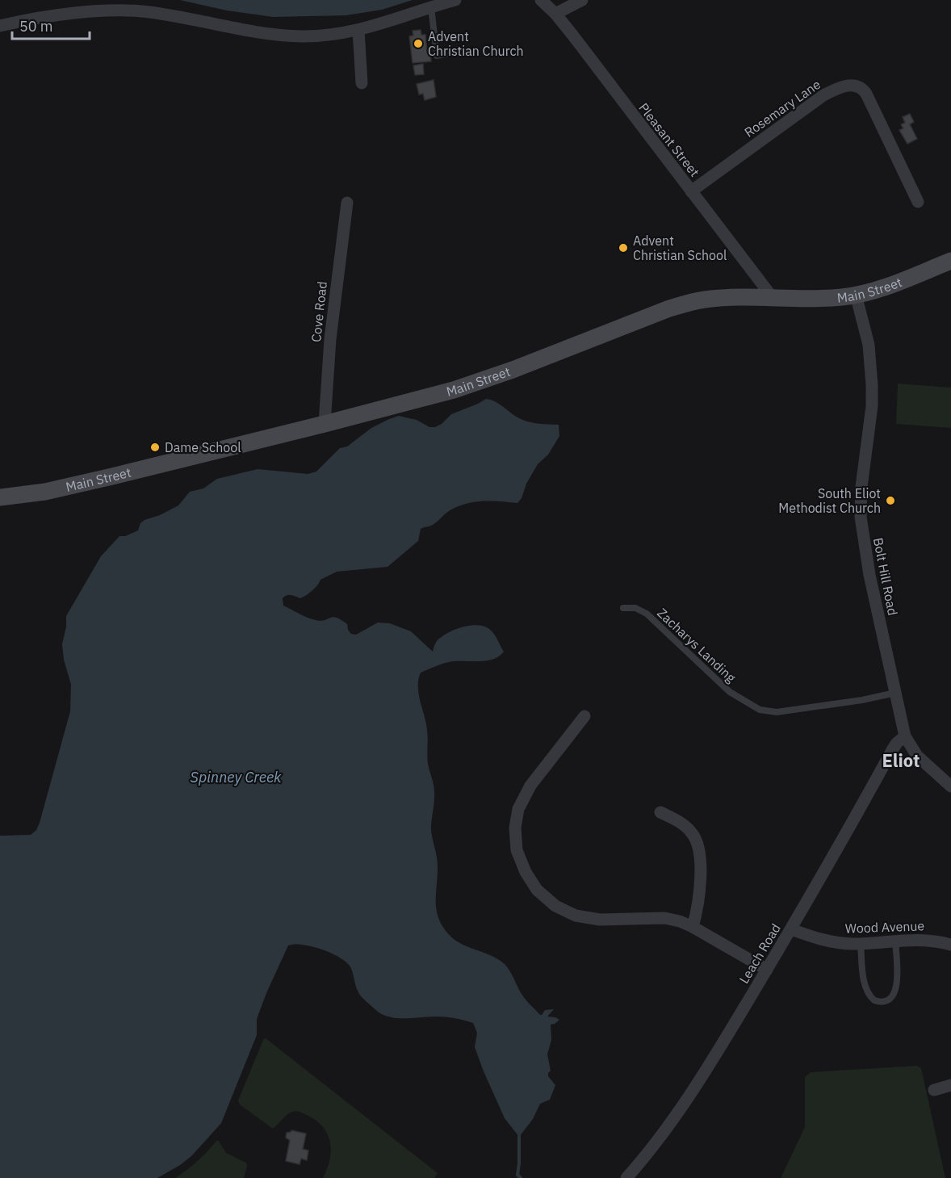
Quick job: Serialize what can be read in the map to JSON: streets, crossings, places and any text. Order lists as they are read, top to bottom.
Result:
{
  "streets": {
    "main road": ["Main Street"],
    "street": [
      "Rosemary Lane",
      "Pleasant Street",
      "Cove Road",
      "Bolt Hill Road",
      "Wood Avenue",
      "Leach Road"
    ],
    "lane": ["Zacharys Landing"]
  },
  "crossings": [
    ["Rosemary Lane", "Pleasant Street"],
    ["Pleasant Street", "Main Street"],
    ["Main Street", "Cove Road"],
    ["Main Street", "Bolt Hill Road"],
    ["Bolt Hill Road", "Zacharys Landing"],
    ["Bolt Hill Road", "Leach Road"],
    ["Wood Avenue", "Leach Road"]
  ],
  "districts": ["Eliot"],
  "water": ["Spinney Creek"],
  "places": [
    "Advent Christian Church",
    "Advent Christian School",
    "Dame School",
    "South Eliot Methodist Church"
  ],
  "scale_bar": "50 m"
}
